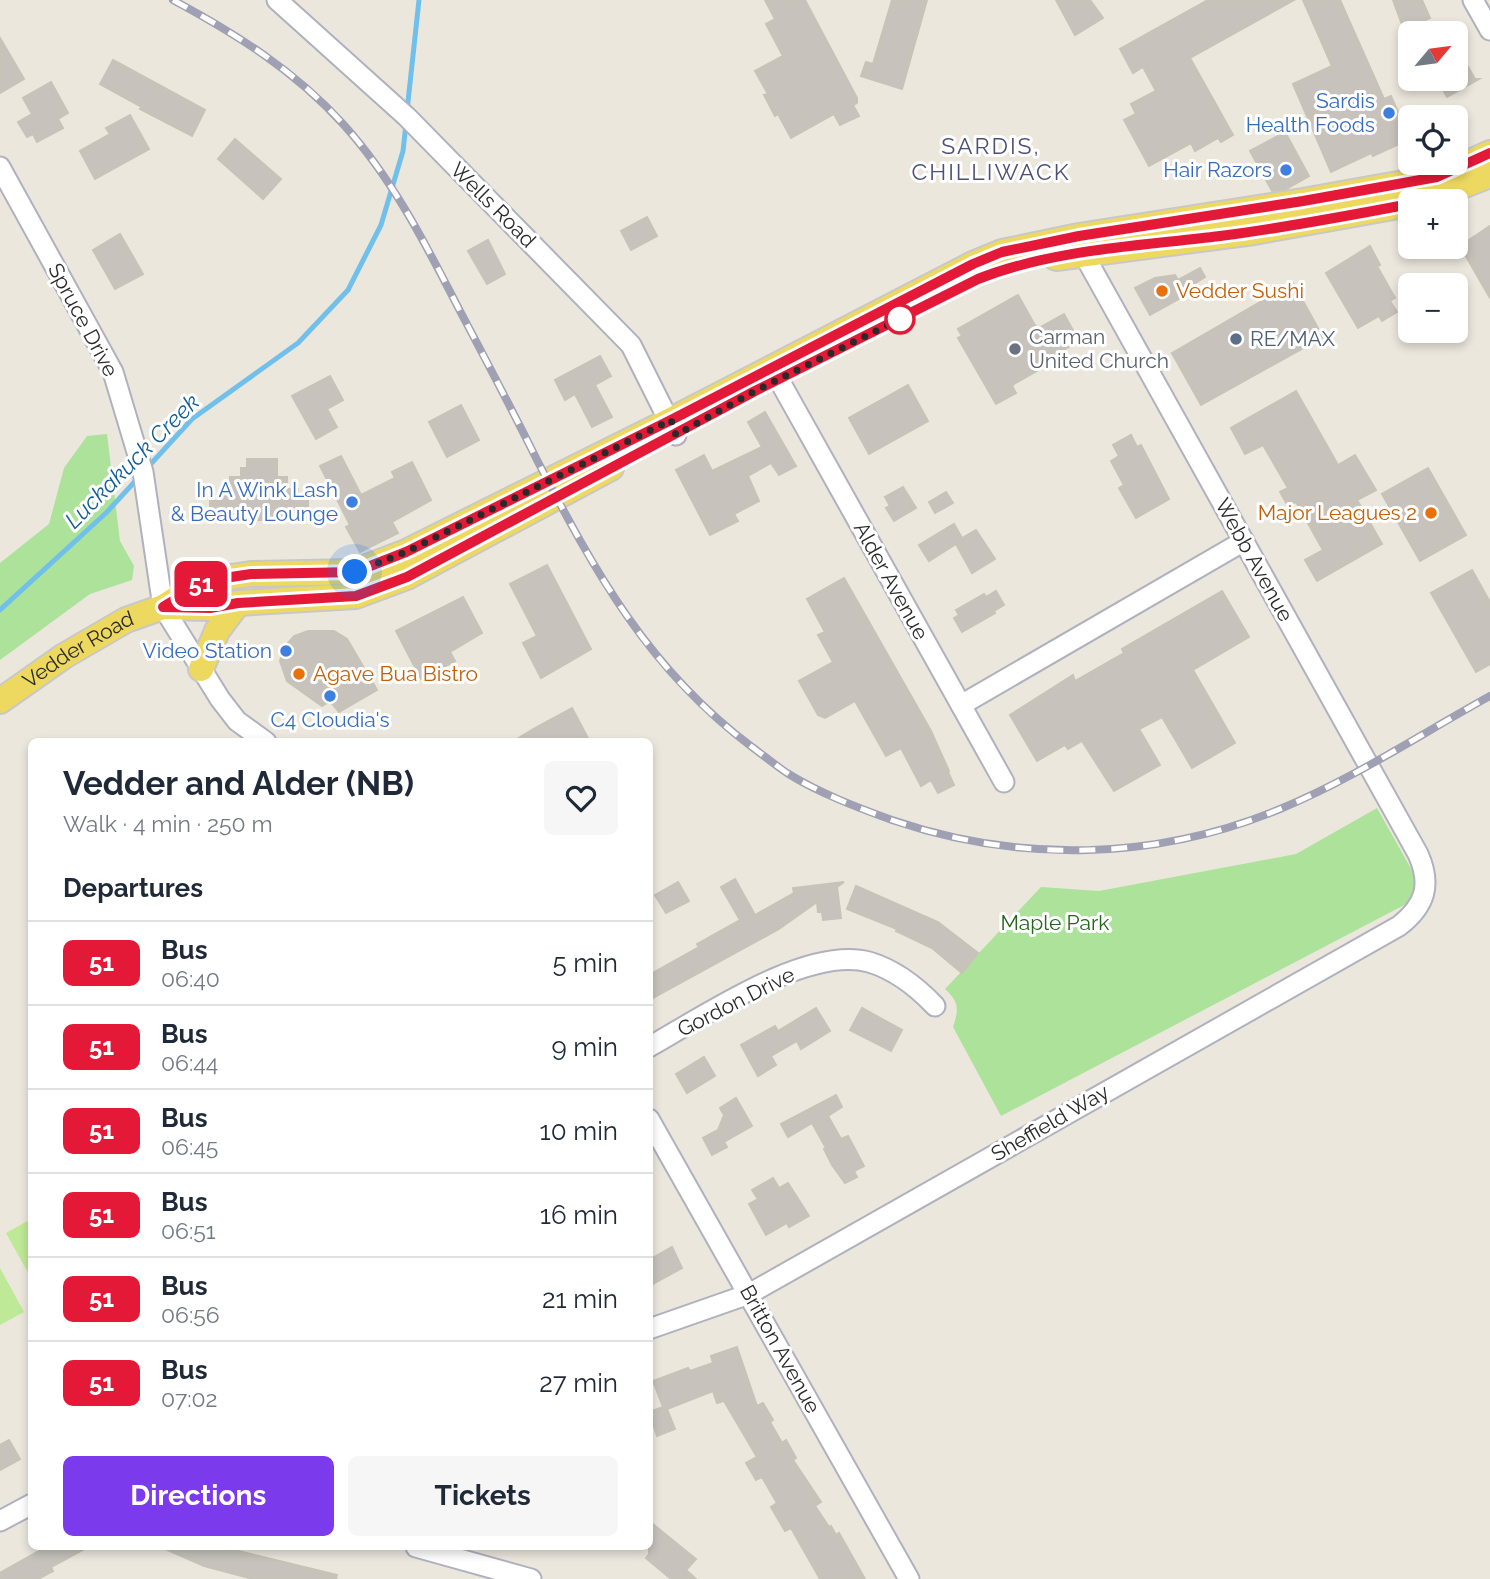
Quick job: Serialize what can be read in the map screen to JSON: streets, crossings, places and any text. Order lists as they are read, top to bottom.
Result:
{
  "streets": {
    "main road": ["Vedder Road"],
    "street": [
      "Wells Road",
      "Spruce Drive",
      "Webb Avenue",
      "Alder Avenue",
      "Gordon Drive",
      "Sheffield Way",
      "Britton Avenue"
    ]
  },
  "crossings": [
    ["Wells Road", "Vedder Road"],
    ["Spruce Drive", "Vedder Road"],
    ["Webb Avenue", "Vedder Road"],
    ["Webb Avenue", "Sheffield Way"],
    ["Alder Avenue", "Vedder Road"],
    ["Sheffield Way", "Britton Avenue"]
  ],
  "districts": ["SARDIS, CHILLIWACK"],
  "water": ["Luckakuck Creek"],
  "parks": ["Maple Park"],
  "places": [
    "Sardis Health Foods",
    "Hair Razors",
    "Vedder Sushi",
    "RE/MAX",
    "Carman United Church",
    "In A Wink Lash & Beauty Lounge",
    "Major Leagues 2",
    "Video Station",
    "Agave Bua Bistro",
    "C4 Cloudia's"
  ],
  "lines": ["bus line 51"],
  "north": "top right",
  "page": {
    "on_map": "51",
    "map_buttons": ["+", "−"],
    "heading": [
      ["Vedder and Alder (NB)", "Walk · 4 min · 250 m"],
      "Departures"
    ],
    "list": [
      {
        "mark": "51",
        "name": "Bus",
        "note": "06:40",
        "value": "5 min"
      },
      {
        "mark": "51",
        "name": "Bus",
        "note": "06:44",
        "value": "9 min"
      },
      {
        "mark": "51",
        "name": "Bus",
        "note": "06:45",
        "value": "10 min"
      },
      {
        "mark": "51",
        "name": "Bus",
        "note": "06:51",
        "value": "16 min"
      },
      {
        "mark": "51",
        "name": "Bus",
        "note": "06:56",
        "value": "21 min"
      },
      {
        "mark": "51",
        "name": "Bus",
        "note": "07:02",
        "value": "27 min"
      }
    ],
    "buttons": ["Directions", "Tickets"]
  }
}
